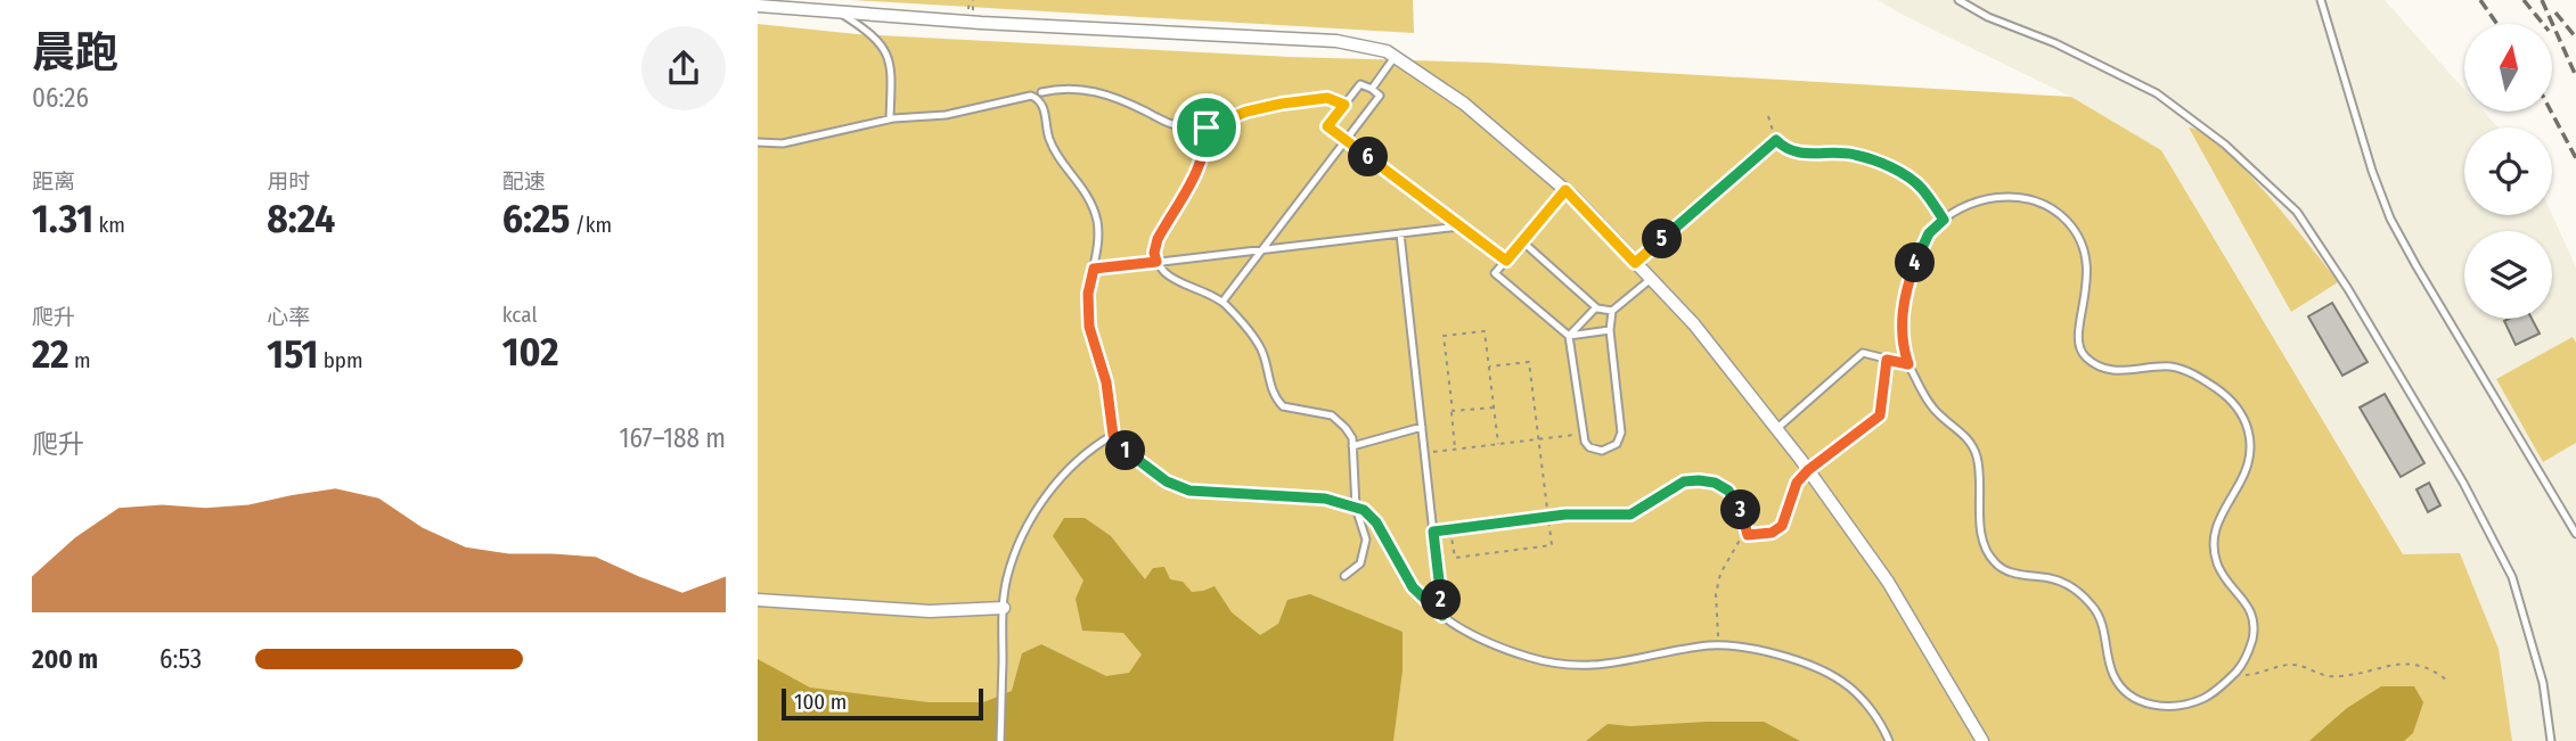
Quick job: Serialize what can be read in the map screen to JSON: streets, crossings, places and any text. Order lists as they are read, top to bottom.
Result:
{
  "scale_bar": "100 m",
  "north": "top",
  "page": {
    "heading": ["晨跑", "06:26"],
    "stats": [
      ["距离", "1.31 km"],
      ["用时", "8:24"],
      ["配速", "6:25 /km"],
      ["爬升", "22 m"],
      ["心率", "151 bpm"],
      ["kcal", "102"]
    ],
    "pins": [
      "6",
      "5",
      "4",
      "1",
      "3",
      "2"
    ],
    "chart": ["爬升", "167–188 m"],
    "list": [
      {
        "name": "200 m",
        "note": "6:53"
      }
    ],
    "scale": "100 m"
  }
}
